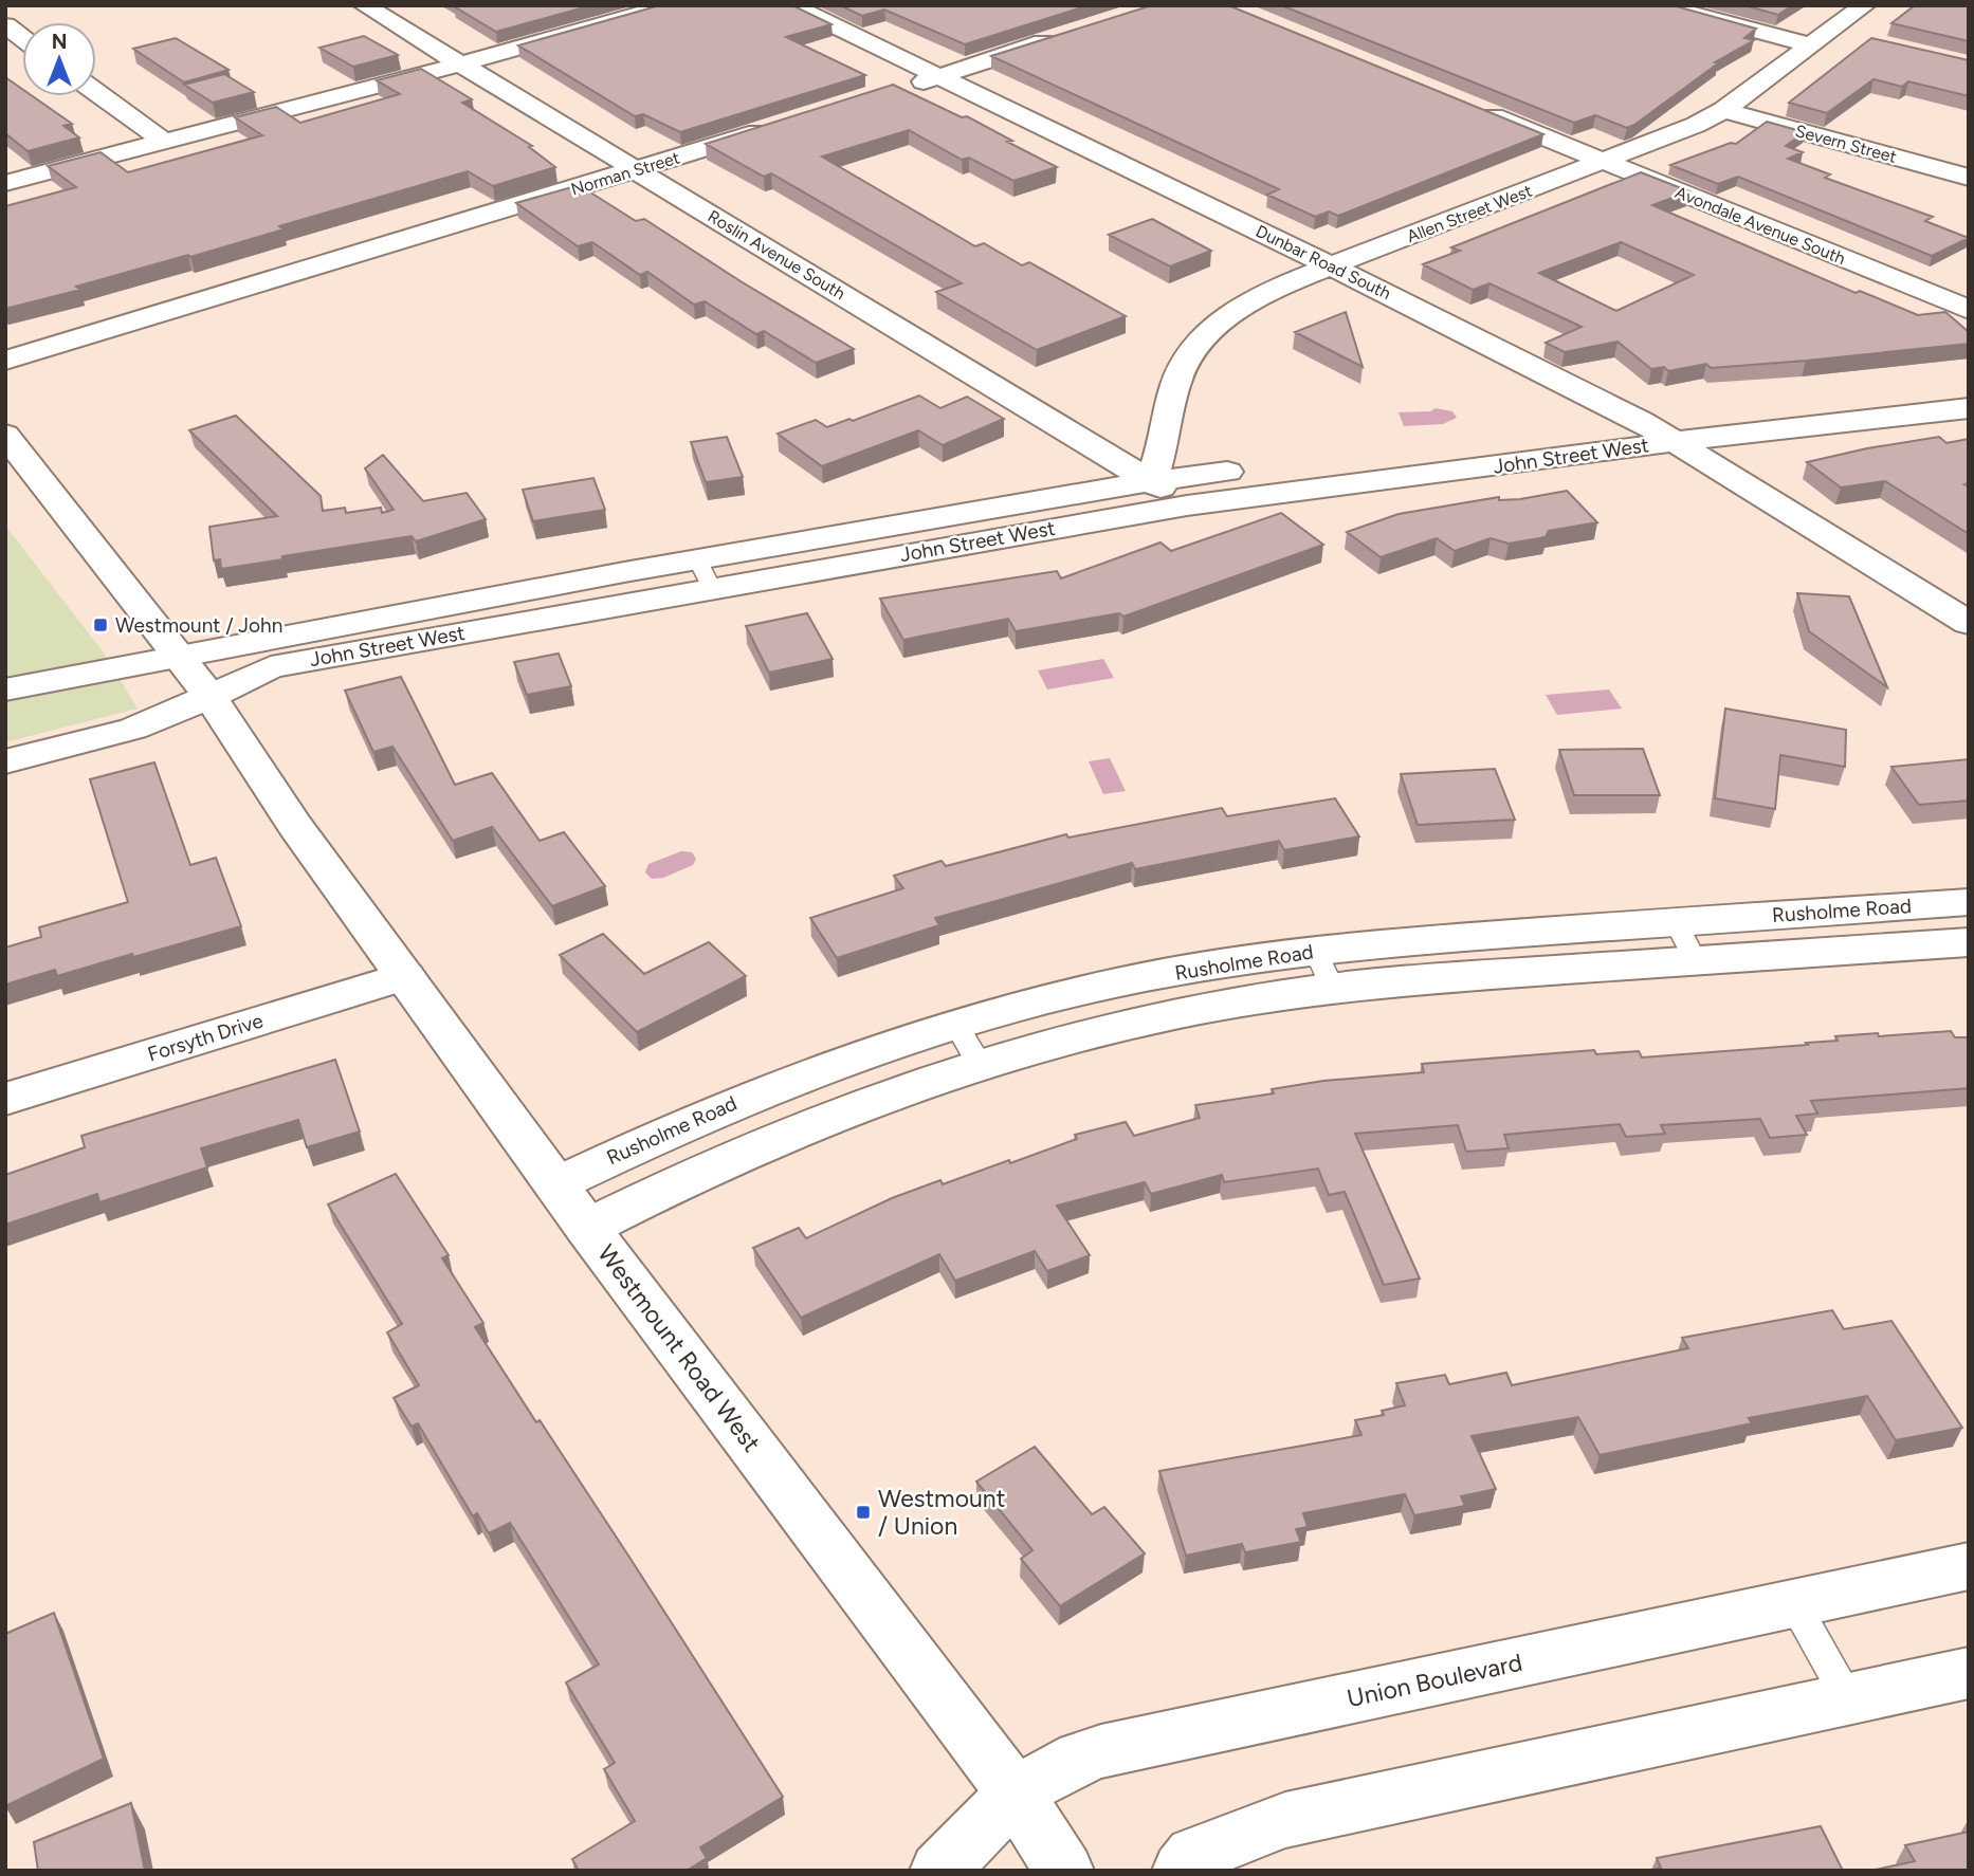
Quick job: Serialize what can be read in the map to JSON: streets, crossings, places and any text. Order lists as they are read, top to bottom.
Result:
{
  "streets": {
    "street": [
      "Severn Street",
      "Norman Street",
      "Allen Street West",
      "Avondale Avenue South",
      "Roslin Avenue South",
      "Dunbar Road South",
      "John Street West",
      "Rusholme Road",
      "Forsyth Drive",
      "Westmount Road West",
      "Union Boulevard"
    ]
  },
  "crossings": [
    ["Severn Street", "Allen Street West"],
    ["Norman Street", "Roslin Avenue South"],
    ["Allen Street West", "Avondale Avenue South"],
    ["Allen Street West", "Roslin Avenue South"],
    ["Allen Street West", "Dunbar Road South"],
    ["Allen Street West", "John Street West"],
    ["Roslin Avenue South", "John Street West"],
    ["Dunbar Road South", "John Street West"],
    ["John Street West", "Westmount Road West"],
    ["Rusholme Road", "Westmount Road West"],
    ["Forsyth Drive", "Westmount Road West"],
    ["Westmount Road West", "Union Boulevard"]
  ],
  "places": {
    "transit": ["Westmount / John", "Westmount / Union"]
  },
  "north": "top"
}
